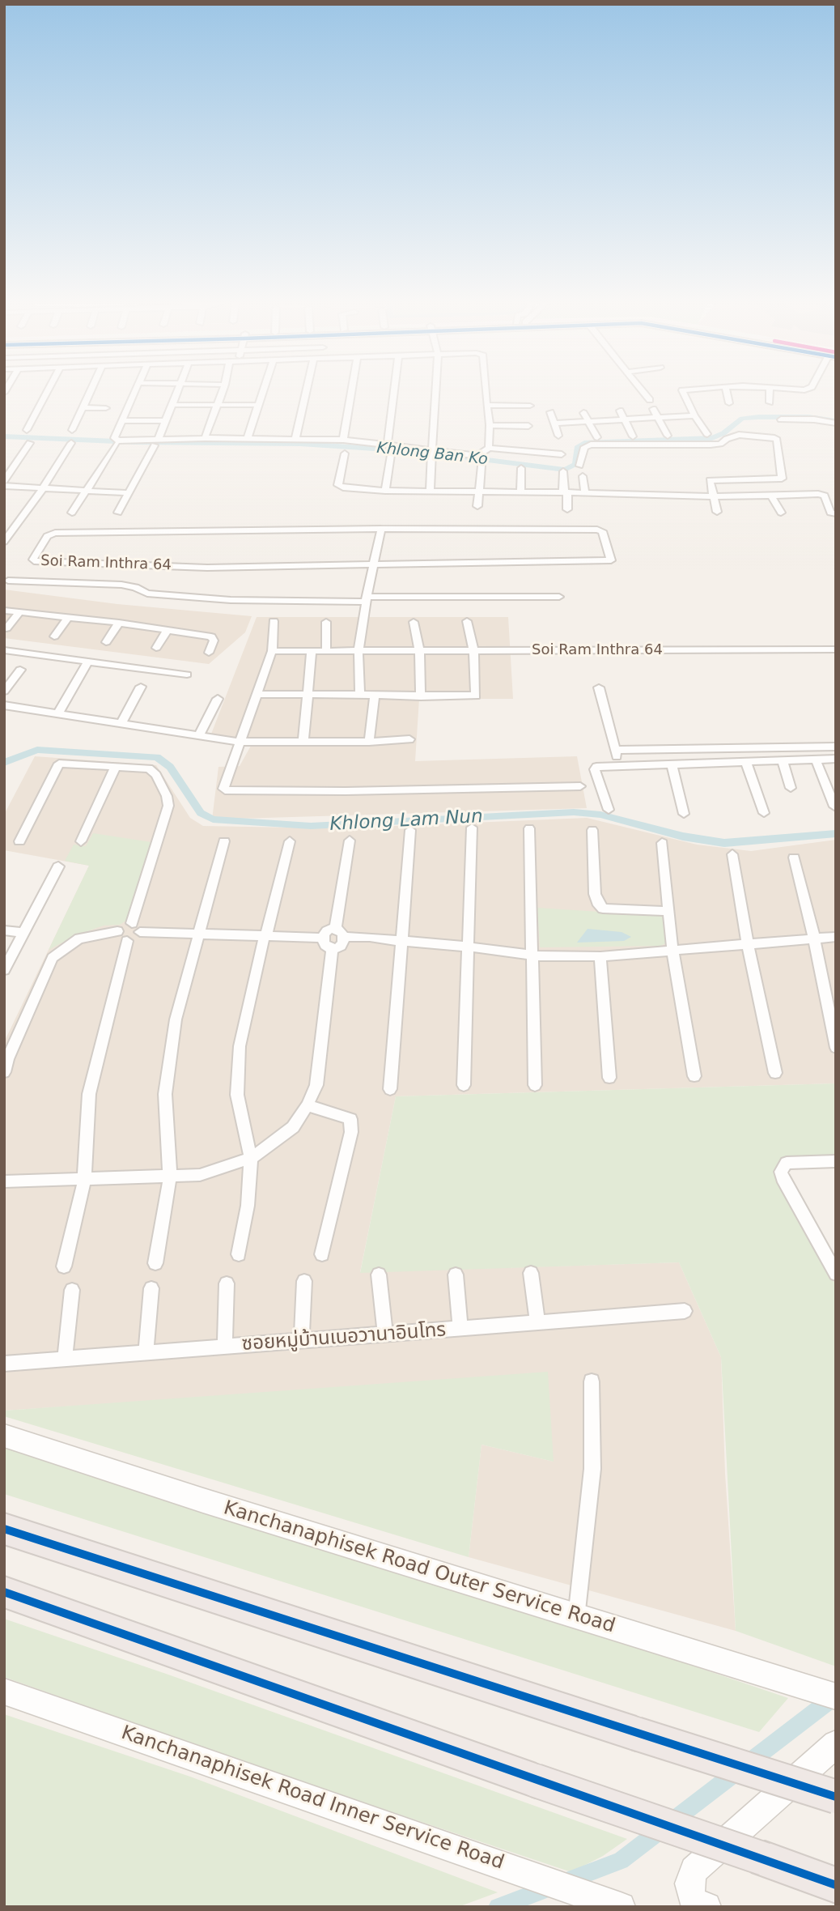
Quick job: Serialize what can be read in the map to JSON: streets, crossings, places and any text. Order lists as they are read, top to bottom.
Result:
{
  "streets": {
    "main road": ["Kanchanaphisek Road Outer Service Road", "Kanchanaphisek Road Inner Service Road"],
    "street": ["Soi Ram Inthra 64", "ซอยหมู่บ้านเนอวานาอินโทร"]
  },
  "water": ["Khlong Ban Ko", "Khlong Lam Nun"]
}
